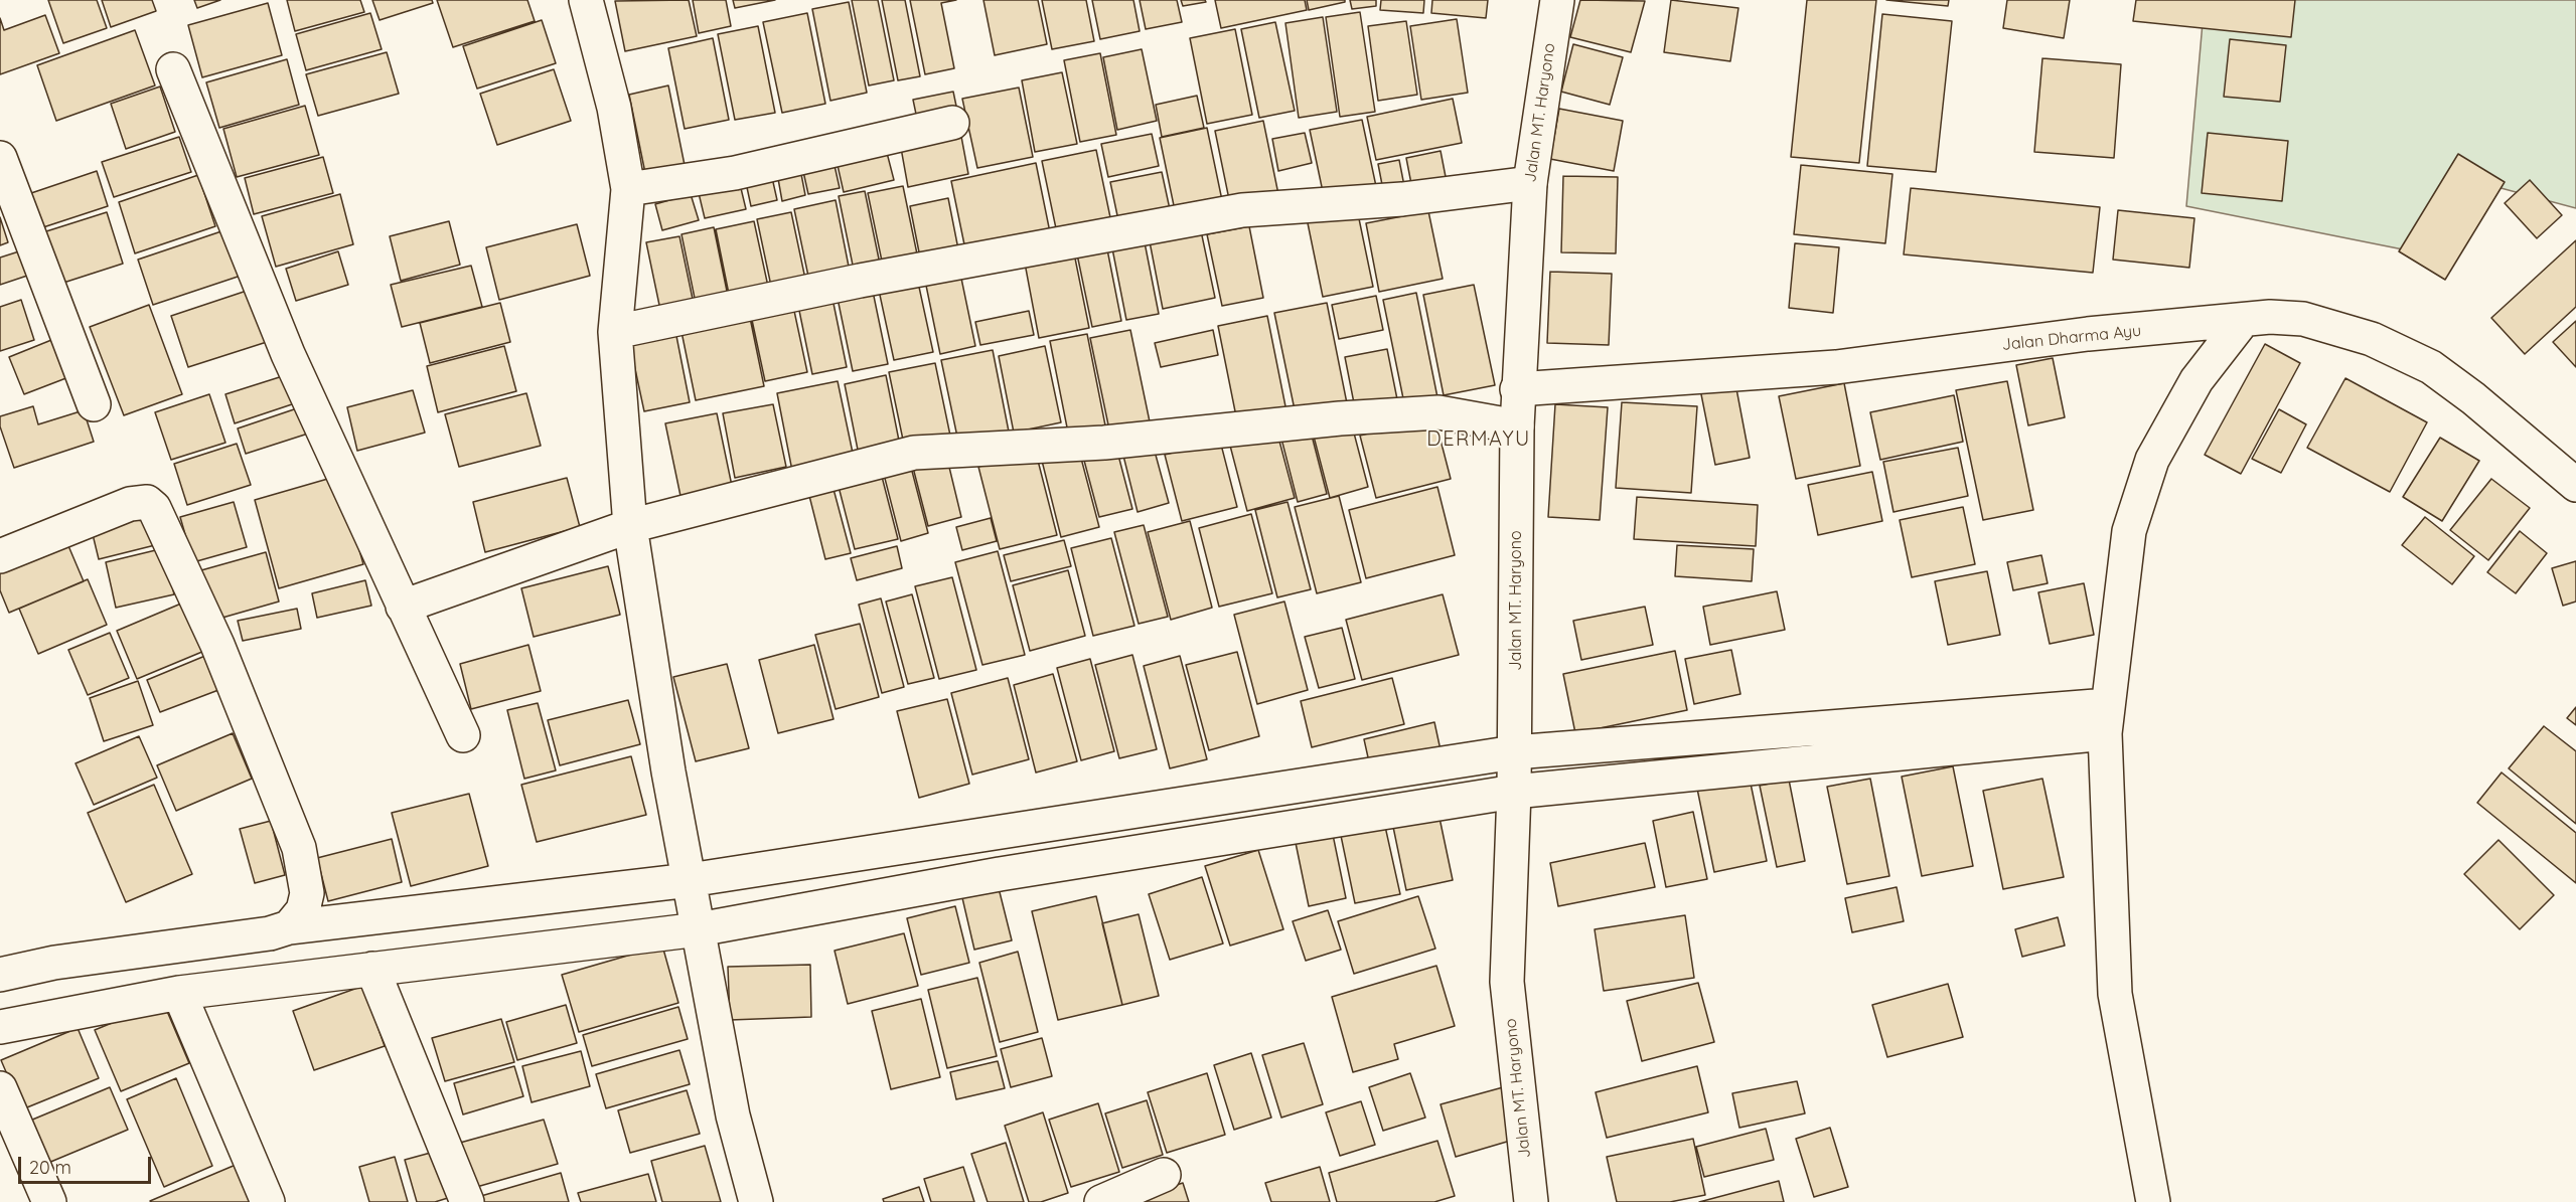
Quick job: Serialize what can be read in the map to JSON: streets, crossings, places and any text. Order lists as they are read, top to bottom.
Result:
{
  "streets": {
    "street": ["Jalan MT. Haryono", "Jalan Dharma Ayu"]
  },
  "crossings": [
    ["Jalan MT. Haryono", "Jalan Dharma Ayu"]
  ],
  "districts": ["DERMAYU"],
  "scale_bar": "20 m"
}
